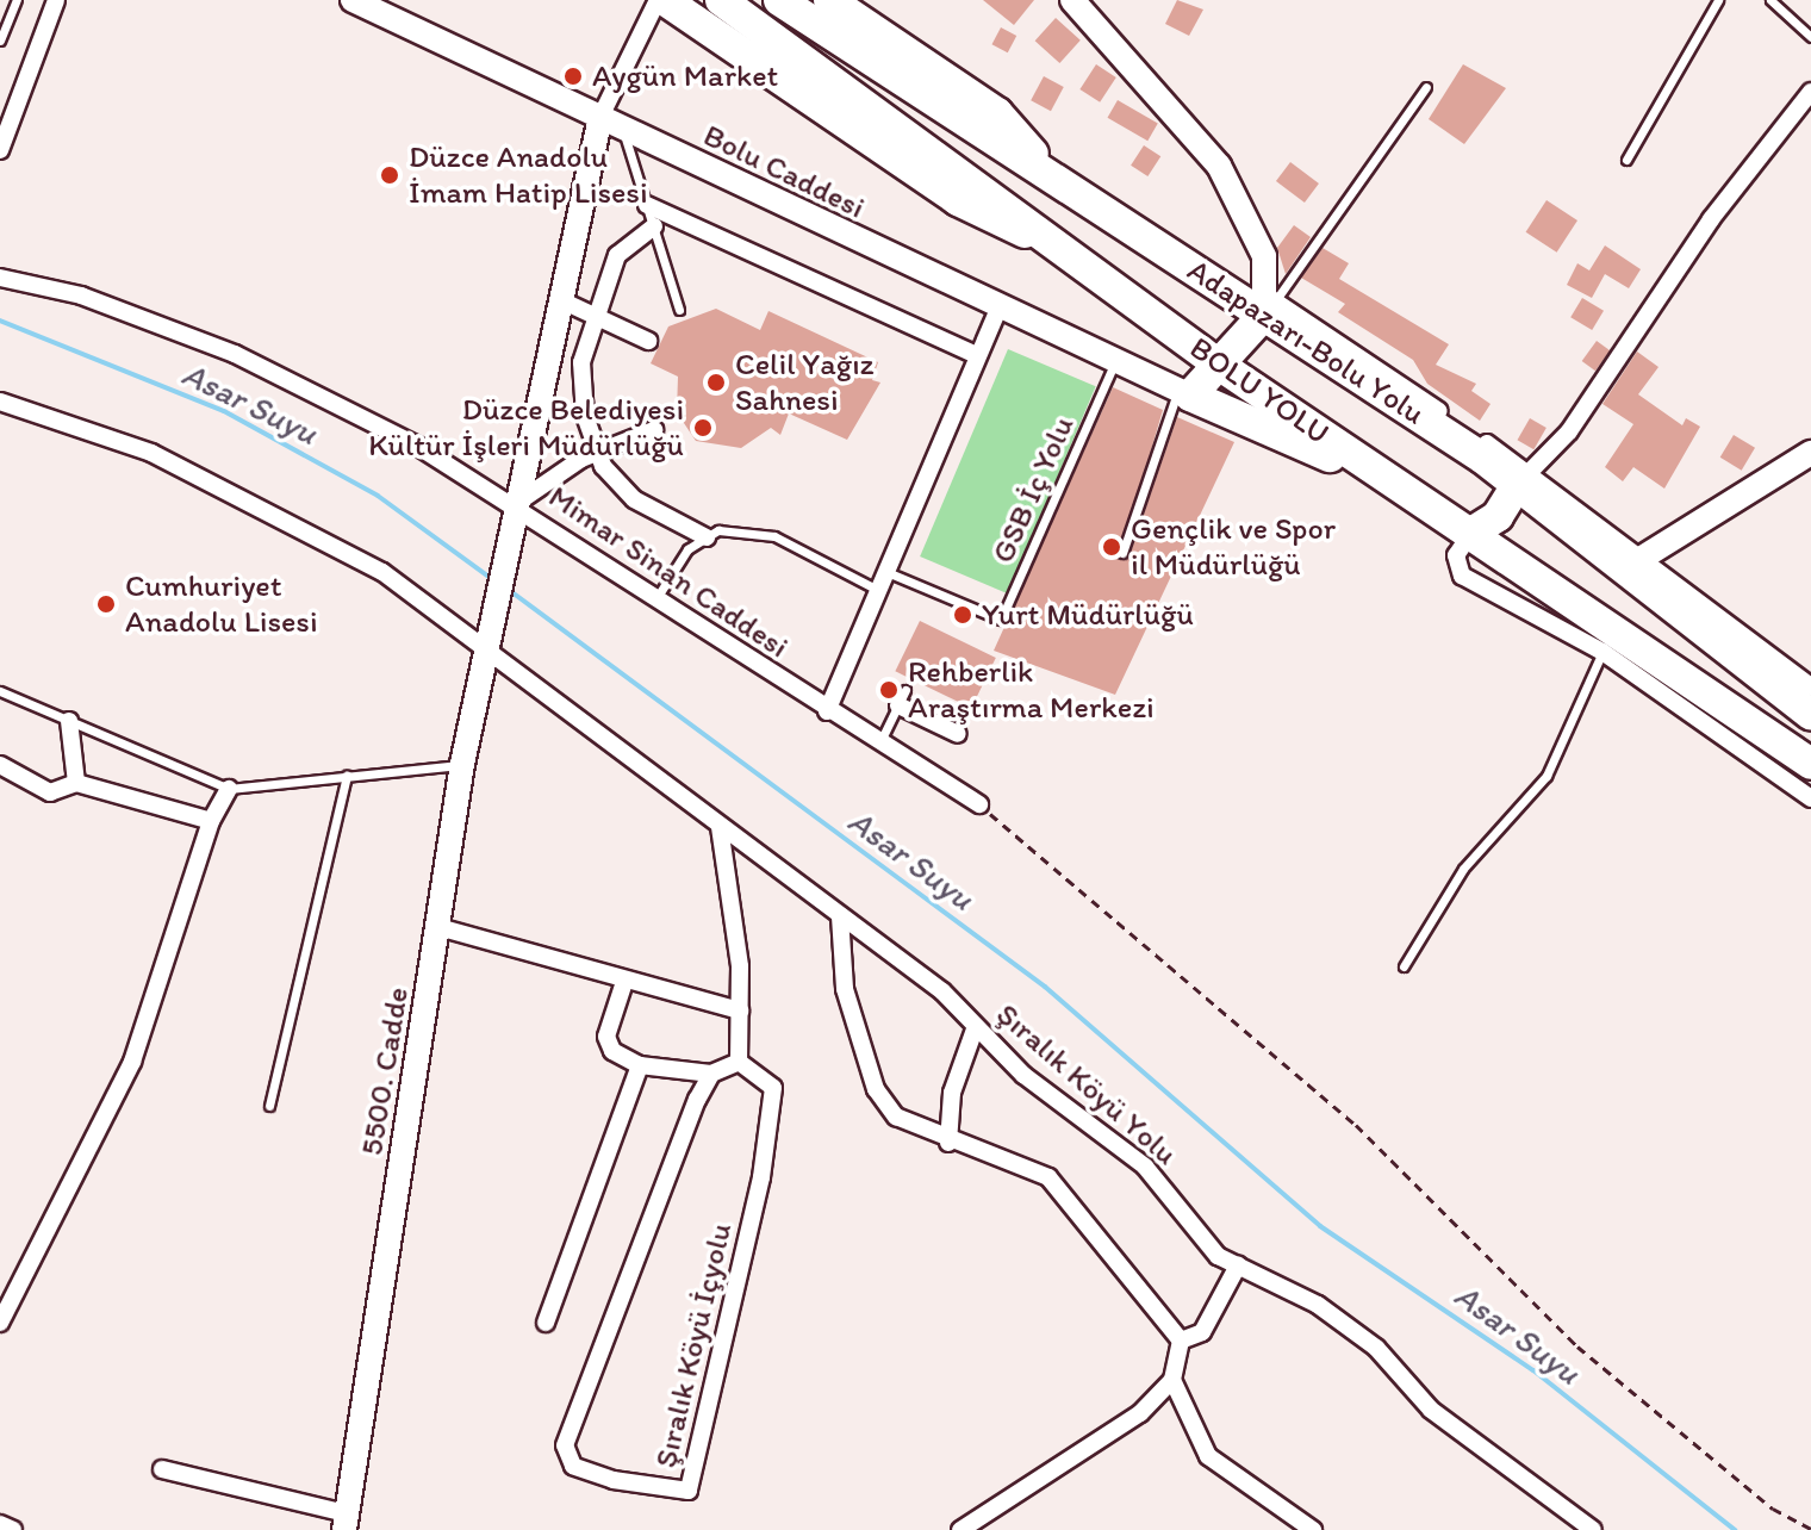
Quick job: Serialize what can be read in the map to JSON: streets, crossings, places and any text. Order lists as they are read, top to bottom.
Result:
{
  "streets": {
    "highway": ["Adapazarı-Bolu Yolu", "BOLU YOLU"],
    "street": [
      "Bolu Caddesi",
      "Mimar Sinan Caddesi",
      "5500. Cadde",
      "Şıralık Köyü Yolu",
      "Şıralık Köyü İçyolu"
    ],
    "lane": ["GSB İç Yolu"]
  },
  "crossings": [
    ["Bolu Caddesi", "GSB İç Yolu"],
    ["Mimar Sinan Caddesi", "5500. Cadde"],
    ["5500. Cadde", "Şıralık Köyü Yolu"]
  ],
  "water": ["Asar Suyu"],
  "places": [
    "Aygün Market",
    "Düzce Anadolu İmam Hatip Lisesi",
    "Celil Yağız Sahnesi",
    "Düzce Belediyesi Kültür İşleri Müdürlüğü",
    "Gençlik ve Spor il Müdürlüğü",
    "Cumhuriyet Anadolu Lisesi",
    "Yurt Müdürlüğü",
    "Rehberlik Araştırma Merkezi"
  ]
}
